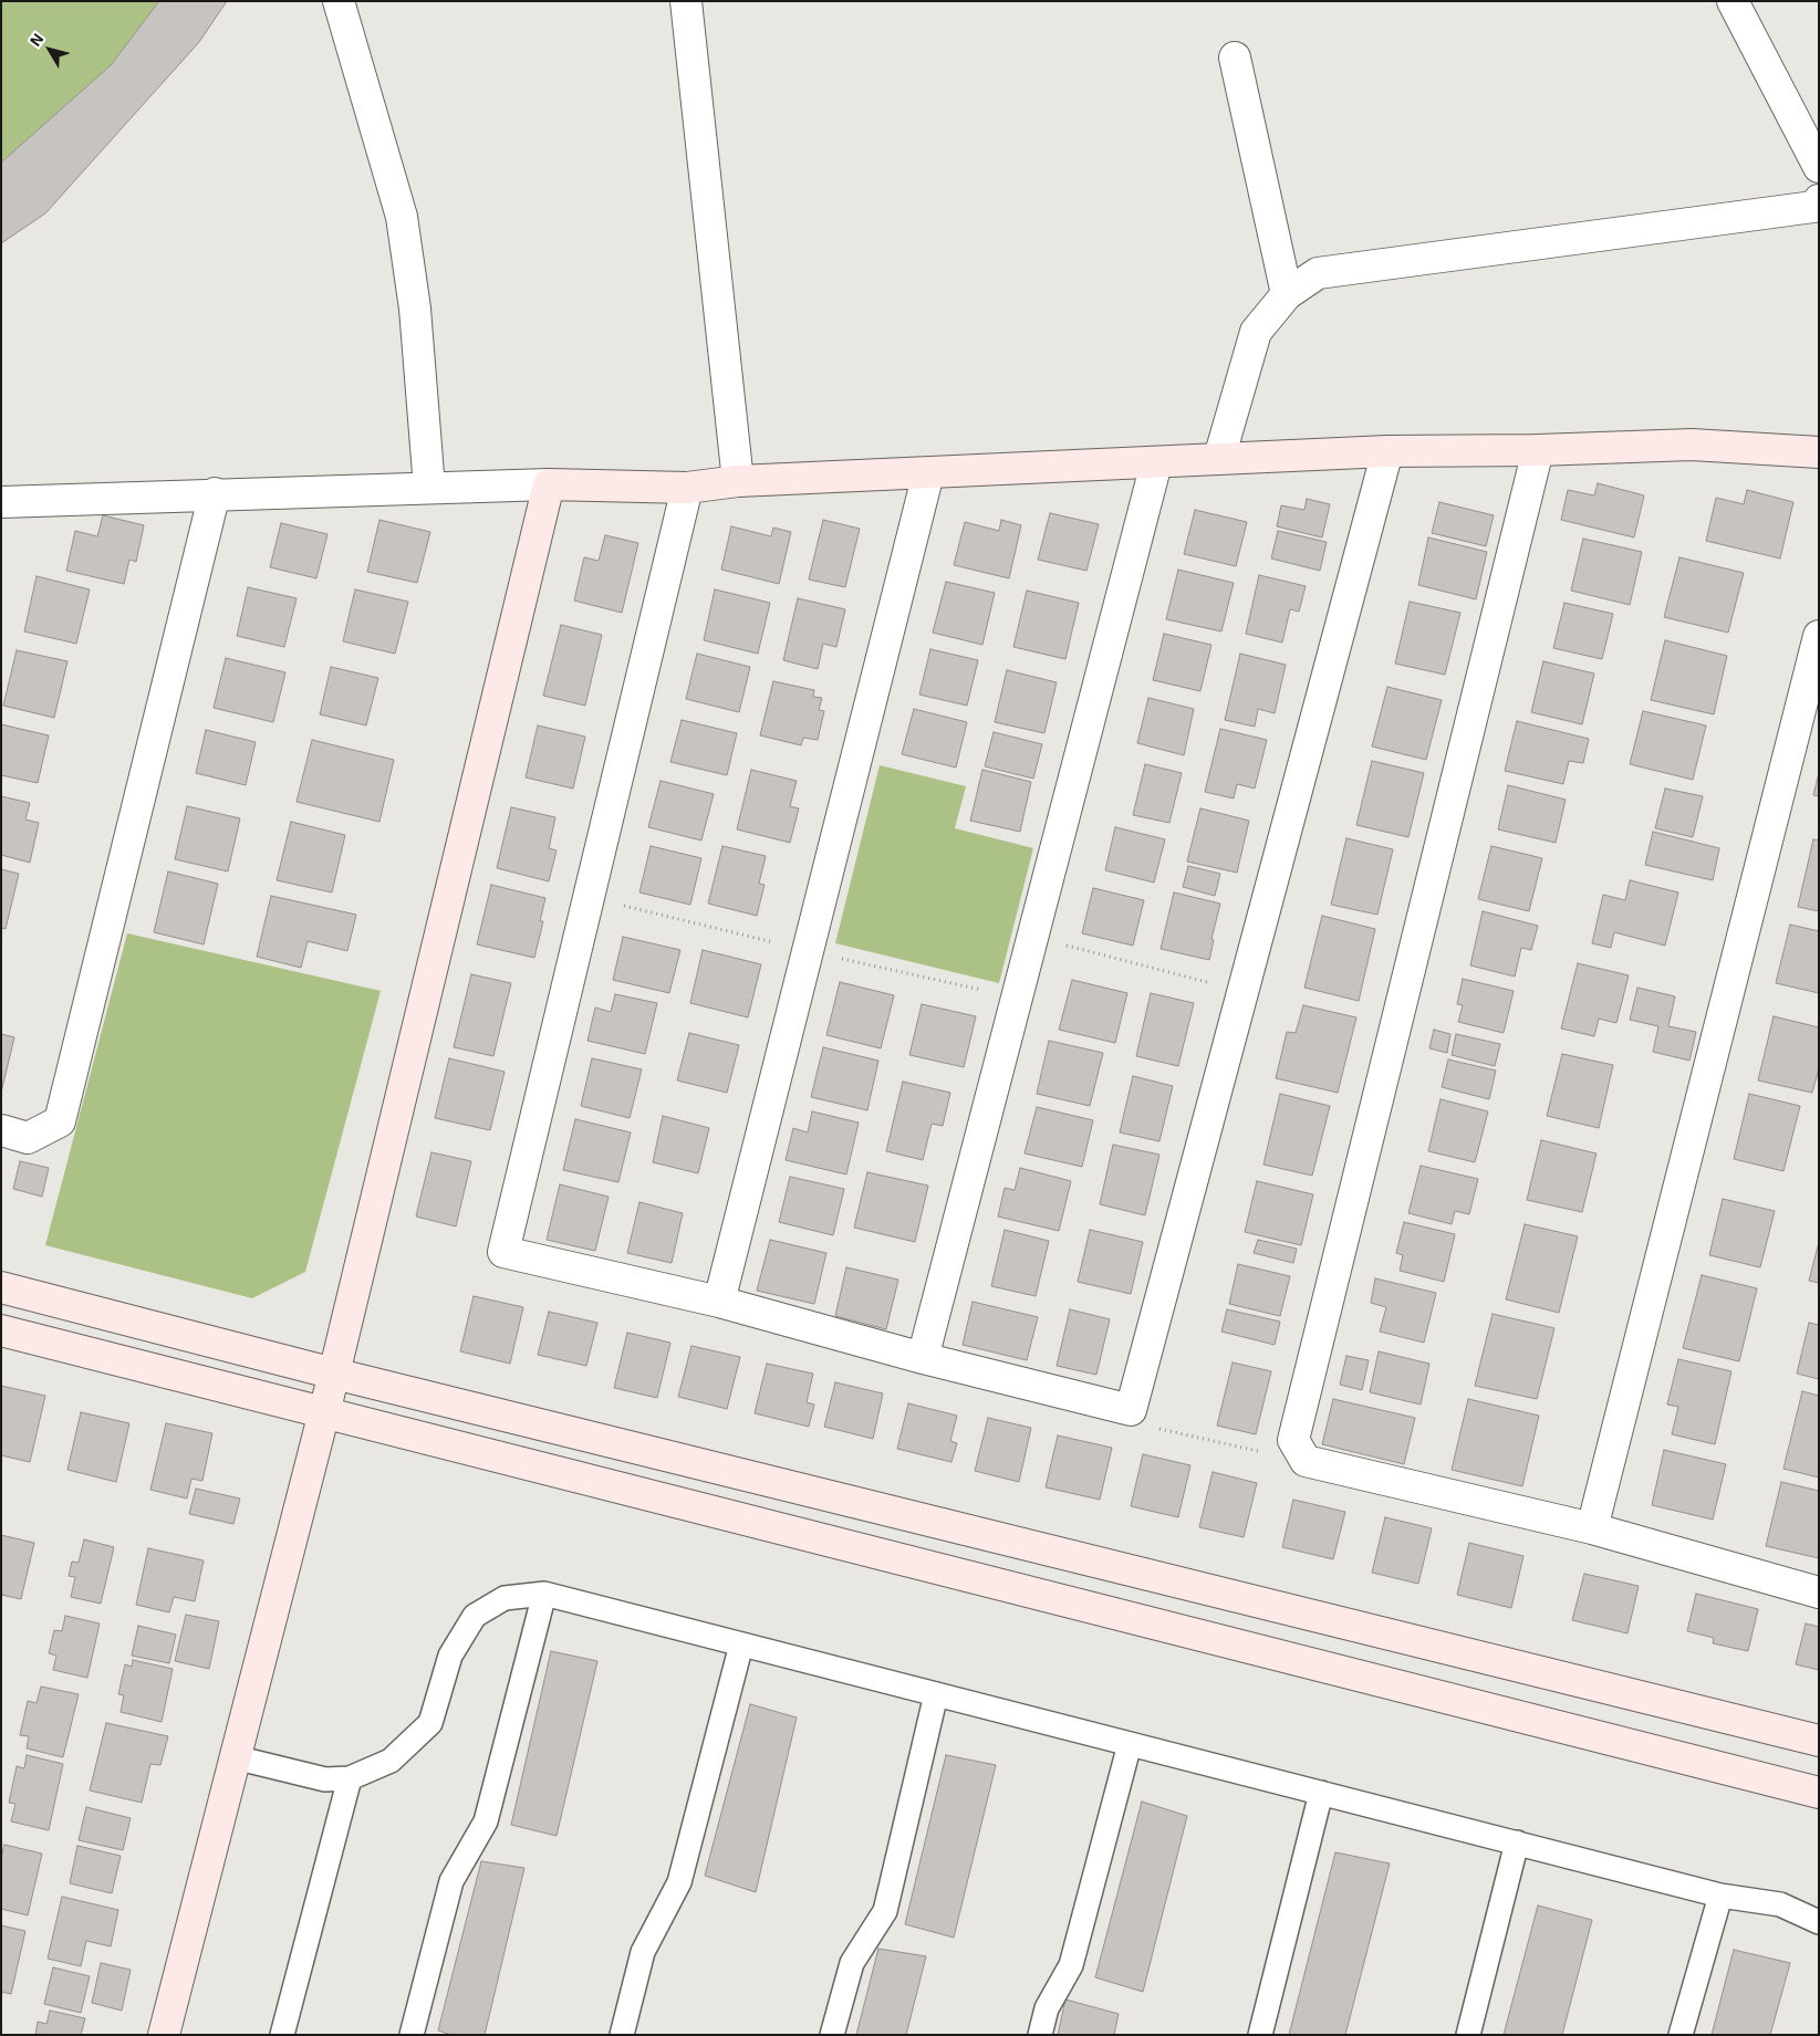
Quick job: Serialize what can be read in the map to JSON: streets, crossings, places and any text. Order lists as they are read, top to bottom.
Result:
{
  "north": "top left"
}
